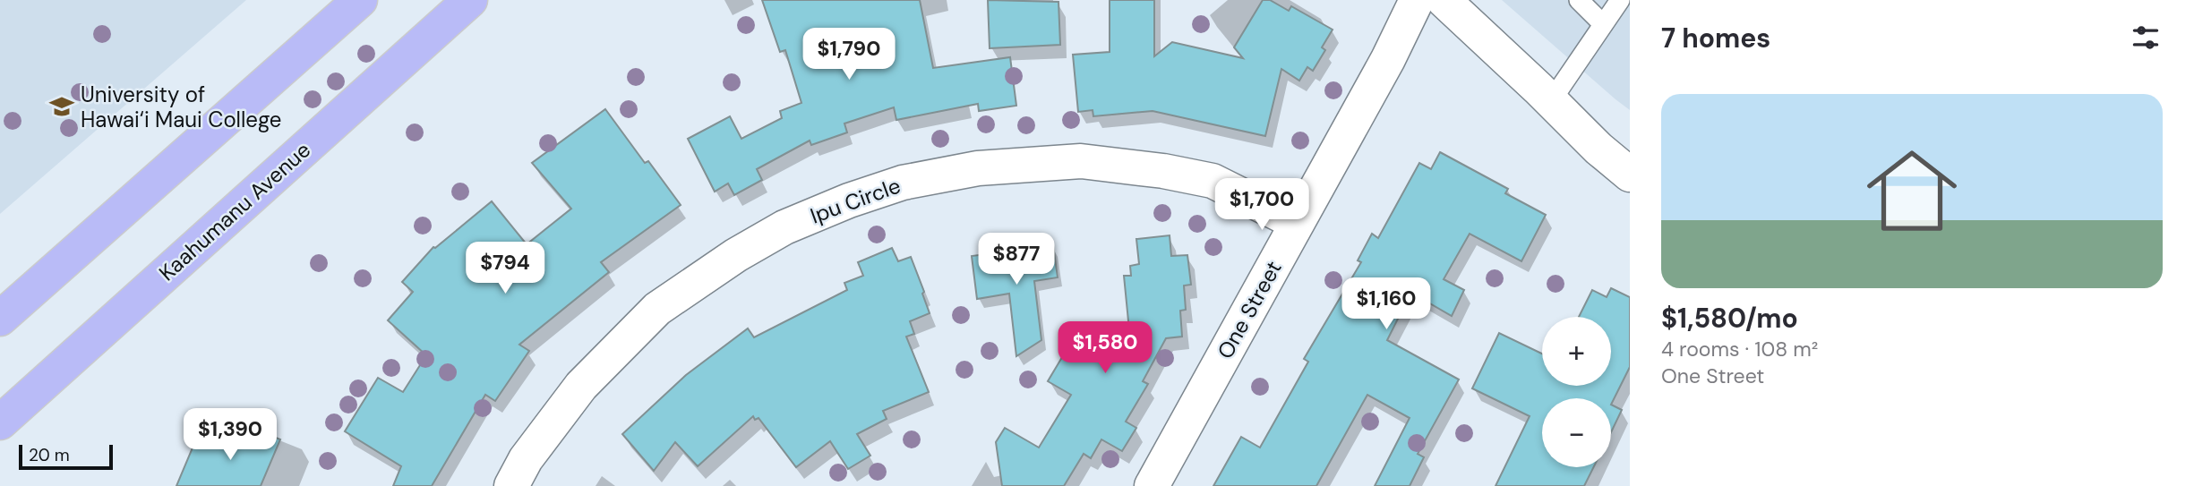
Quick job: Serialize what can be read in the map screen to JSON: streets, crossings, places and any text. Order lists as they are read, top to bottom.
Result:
{
  "streets": {
    "main road": ["Kaahumanu Avenue"],
    "street": ["Ipu Circle", "One Street"]
  },
  "crossings": [
    ["Ipu Circle", "One Street"]
  ],
  "places": {
    "school or university": ["University of Hawai‘i Maui College"]
  },
  "scale_bar": "20 m",
  "page": {
    "heading": "7 homes",
    "price": [
      "$1,790",
      "$1,700",
      "$877",
      "$794",
      "$1,160",
      "$1,580",
      "$1,390"
    ],
    "list": [
      {
        "name": "$1,580/mo",
        "note": "4 rooms · 108 m² · One Street"
      }
    ],
    "map_buttons": ["+", "−"],
    "scale": "20 m"
  }
}
